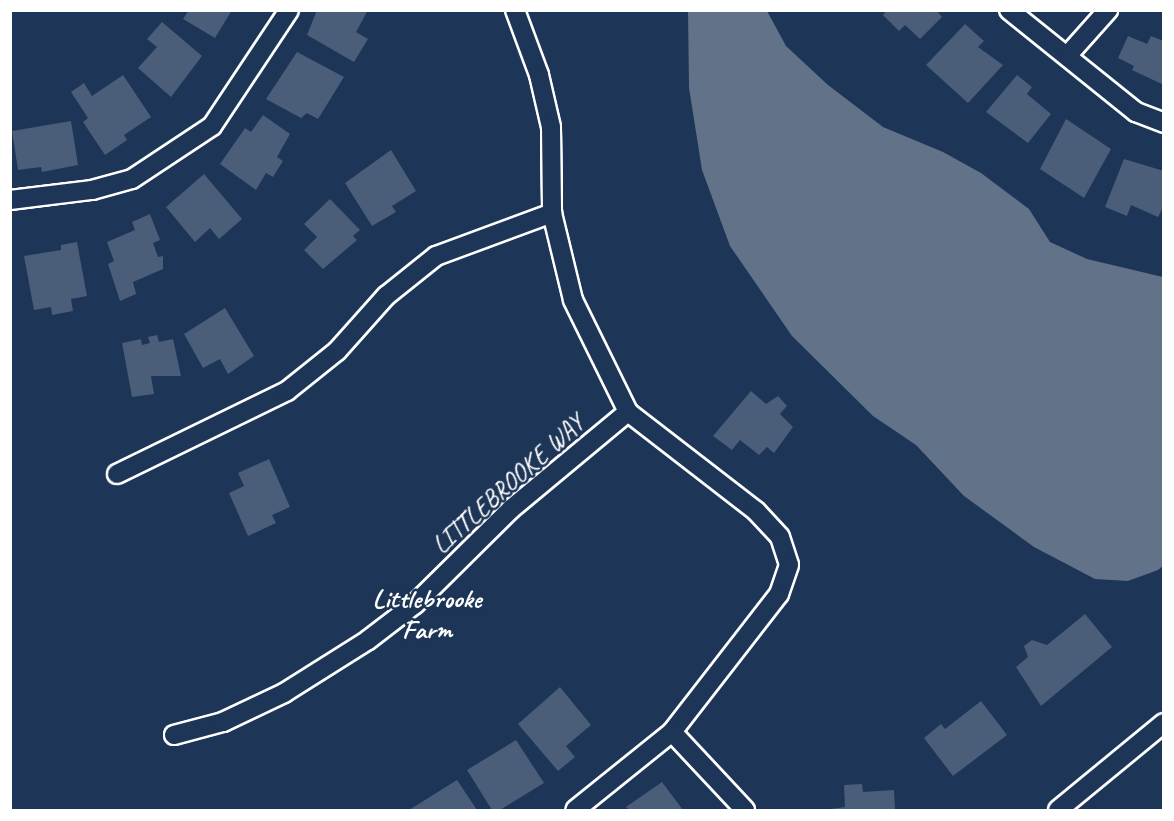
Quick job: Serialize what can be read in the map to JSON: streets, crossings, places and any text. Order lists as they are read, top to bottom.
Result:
{
  "streets": {
    "street": ["LITTLEBROOKE WAY"]
  },
  "districts": ["Littlebrooke Farm"]
}
